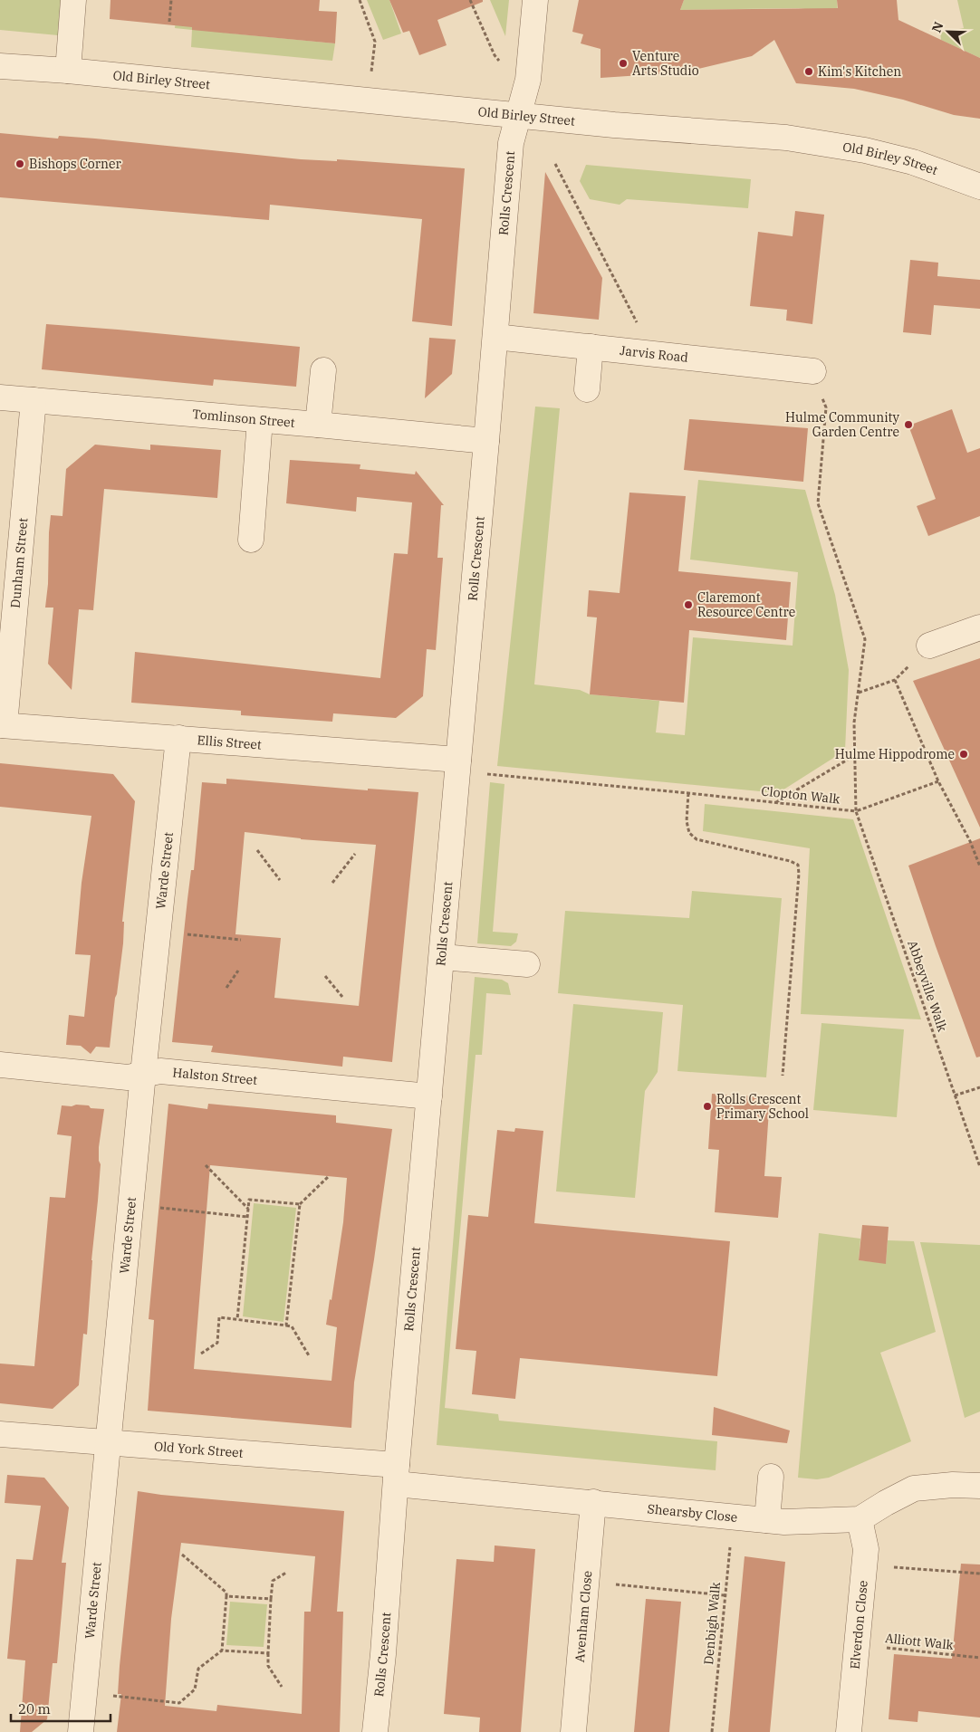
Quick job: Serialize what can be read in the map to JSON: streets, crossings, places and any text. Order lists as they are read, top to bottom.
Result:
{
  "streets": {
    "street": [
      "Old Birley Street",
      "Rolls Crescent",
      "Jarvis Road",
      "Tomlinson Street",
      "Dunham Street",
      "Ellis Street",
      "Warde Street",
      "Halston Street",
      "Old York Street",
      "Shearsby Close",
      "Avenham Close",
      "Elverdon Close"
    ],
    "path": [
      "Clopton Walk",
      "Abbeyville Walk",
      "Denbigh Walk",
      "Alliott Walk"
    ]
  },
  "crossings": [
    ["Old Birley Street", "Rolls Crescent"],
    ["Rolls Crescent", "Jarvis Road"],
    ["Rolls Crescent", "Tomlinson Street"],
    ["Rolls Crescent", "Ellis Street"],
    ["Rolls Crescent", "Clopton Walk"],
    ["Rolls Crescent", "Halston Street"],
    ["Rolls Crescent", "Old York Street"],
    ["Rolls Crescent", "Shearsby Close"],
    ["Jarvis Road", "Clopton Walk"],
    ["Tomlinson Street", "Dunham Street"],
    ["Dunham Street", "Ellis Street"],
    ["Ellis Street", "Clopton Walk"],
    ["Ellis Street", "Warde Street"],
    ["Clopton Walk", "Abbeyville Walk"],
    ["Warde Street", "Halston Street"],
    ["Warde Street", "Old York Street"],
    ["Old York Street", "Shearsby Close"],
    ["Shearsby Close", "Avenham Close"],
    ["Shearsby Close", "Denbigh Walk"],
    ["Shearsby Close", "Elverdon Close"],
    ["Elverdon Close", "Alliott Walk"]
  ],
  "places": [
    "Venture Arts Studio",
    "Kim's Kitchen",
    "Bishops Corner",
    "Hulme Community Garden Centre",
    "Claremont Resource Centre",
    "Hulme Hippodrome",
    "Rolls Crescent Primary School"
  ],
  "scale_bar": "20 m",
  "north": "top left"
}
